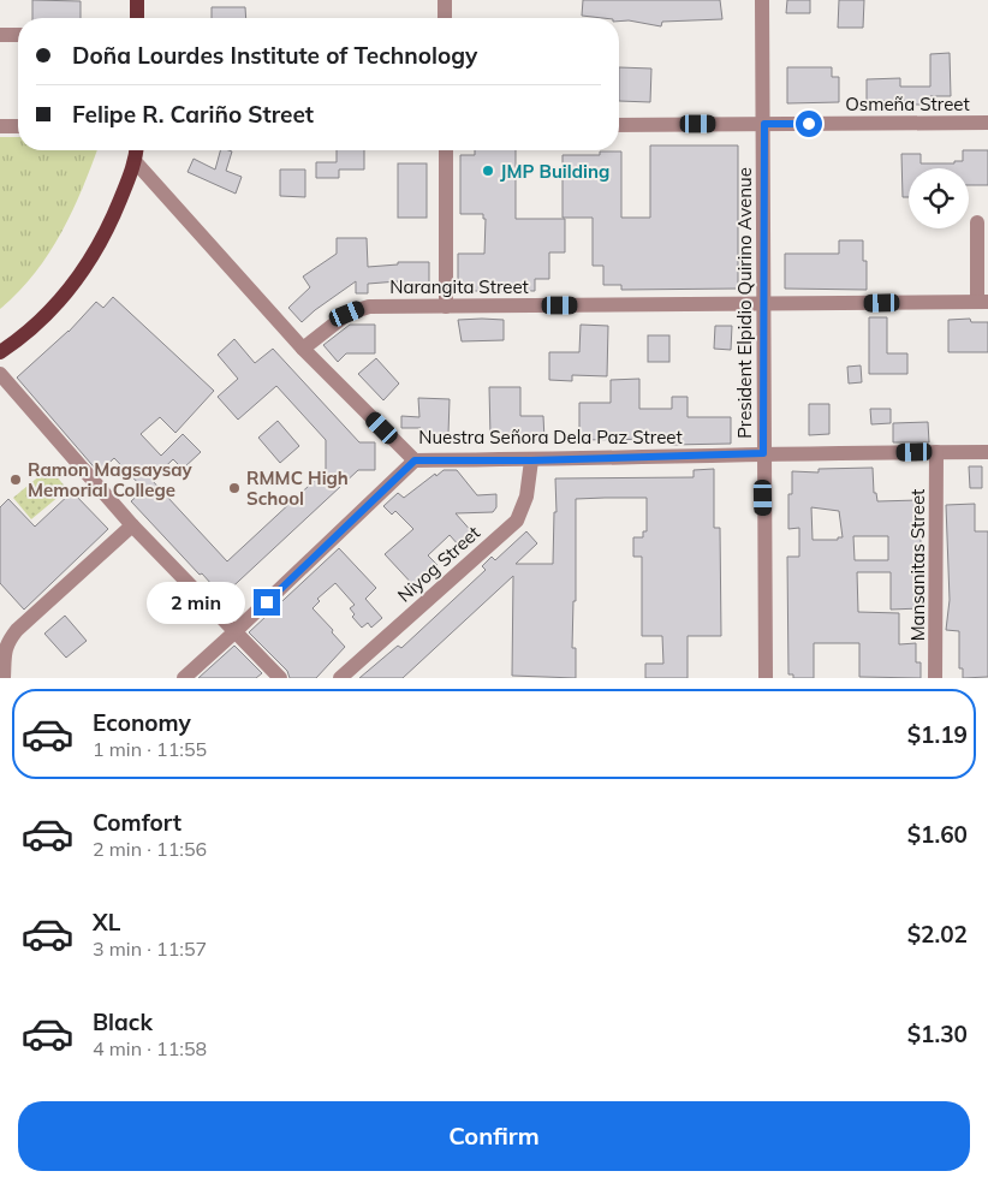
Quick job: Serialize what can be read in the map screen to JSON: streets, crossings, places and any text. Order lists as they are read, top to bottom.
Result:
{
  "streets": {
    "street": [
      "Osmeña Street",
      "Narangita Street",
      "President Elpidio Quirino Avenue",
      "Nuestra Señora Dela Paz Street",
      "Niyog Street",
      "Mansanitas Street"
    ]
  },
  "crossings": [
    ["Osmeña Street", "President Elpidio Quirino Avenue"],
    ["Narangita Street", "President Elpidio Quirino Avenue"],
    ["Narangita Street", "Nuestra Señora Dela Paz Street"],
    ["President Elpidio Quirino Avenue", "Nuestra Señora Dela Paz Street"],
    ["Nuestra Señora Dela Paz Street", "Niyog Street"],
    ["Nuestra Señora Dela Paz Street", "Mansanitas Street"]
  ],
  "places": ["JMP Building", "Ramon Magsaysay Memorial College", "RMMC High School"],
  "page": {
    "banner": ["Doña Lourdes Institute of Technology", "Felipe R. Cariño Street"],
    "bubble": "2 min",
    "list": [
      {
        "name": "Economy",
        "note": "1 min · 11:55",
        "value": "$1.19"
      },
      {
        "name": "Comfort",
        "note": "2 min · 11:56",
        "value": "$1.60"
      },
      {
        "name": "XL",
        "note": "3 min · 11:57",
        "value": "$2.02"
      },
      {
        "name": "Black",
        "note": "4 min · 11:58",
        "value": "$1.30"
      }
    ],
    "buttons": "Confirm"
  }
}
